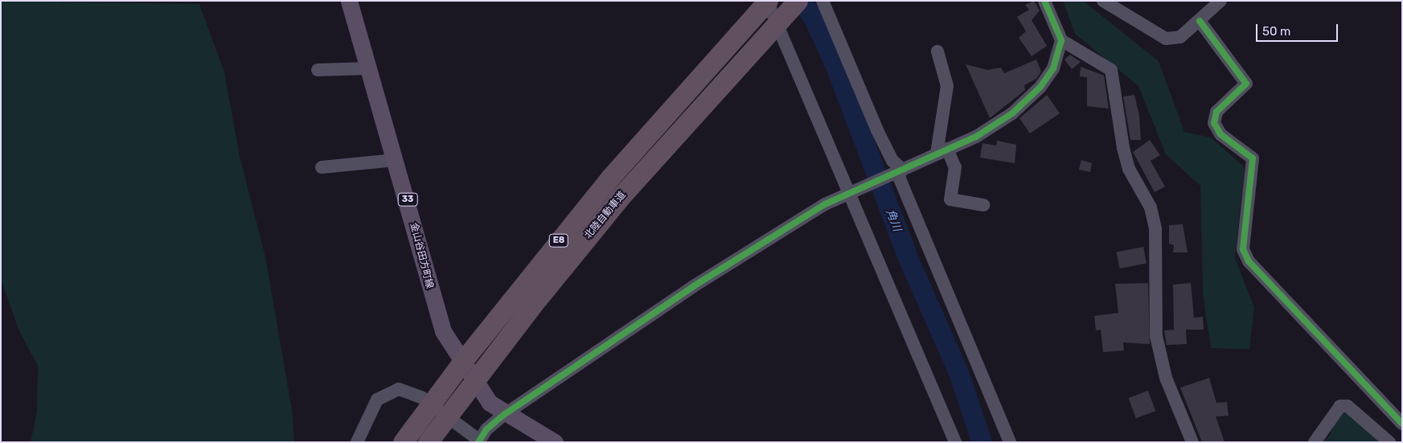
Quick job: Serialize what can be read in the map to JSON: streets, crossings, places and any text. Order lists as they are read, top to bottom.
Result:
{
  "streets": {
    "highway": ["北陸自動車道", "E8"],
    "main road": ["33", "金山谷田方町線"]
  },
  "water": ["角川"],
  "scale_bar": "50 m"
}
